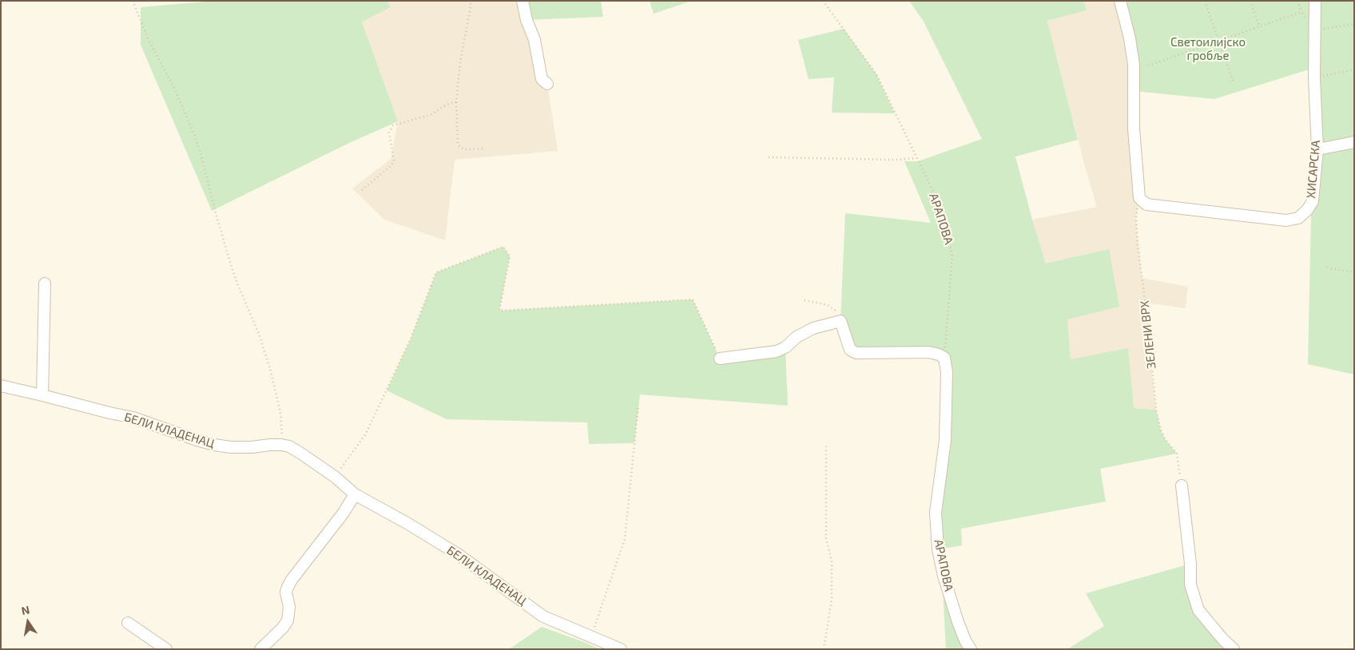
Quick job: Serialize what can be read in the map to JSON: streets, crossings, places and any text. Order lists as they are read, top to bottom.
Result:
{
  "streets": {
    "street": ["ХИСАРСКА", "АРАПОВА", "БЕЛИ КЛАДЕНАЦ"],
    "path": ["ЗЕЛЕНИ ВРХ"]
  },
  "crossings": [
    ["ХИСАРСКА", "ЗЕЛЕНИ ВРХ"]
  ],
  "parks": ["Светоилијско гробље"],
  "north": "top"
}
